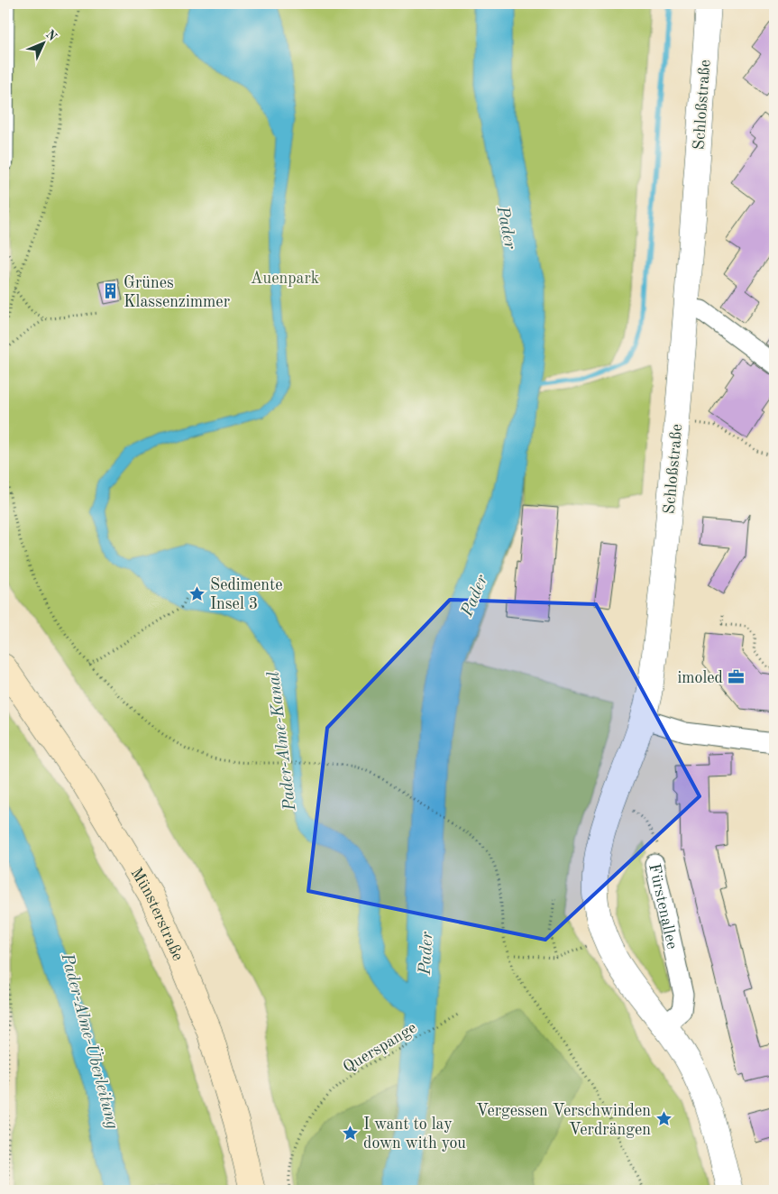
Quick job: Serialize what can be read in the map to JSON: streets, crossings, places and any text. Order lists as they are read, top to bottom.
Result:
{
  "streets": {
    "main road": ["Münsterstraße"],
    "street": ["Schloßstraße", "Fürstenallee"],
    "path": ["Querspange"]
  },
  "crossings": [
    ["Schloßstraße", "Fürstenallee"]
  ],
  "water": ["Pader", "Pader-Alme-Kanal", "Pader-Alme-Überleitung"],
  "parks": ["Auenpark"],
  "places": {
    "building": ["Grünes Klassenzimmer"],
    "place": ["Sedimente Insel 3", "Vergessen Verschwinden Verdrängen", "I want to lay down with you"],
    "office": ["imoled"]
  },
  "north": "top right"
}
